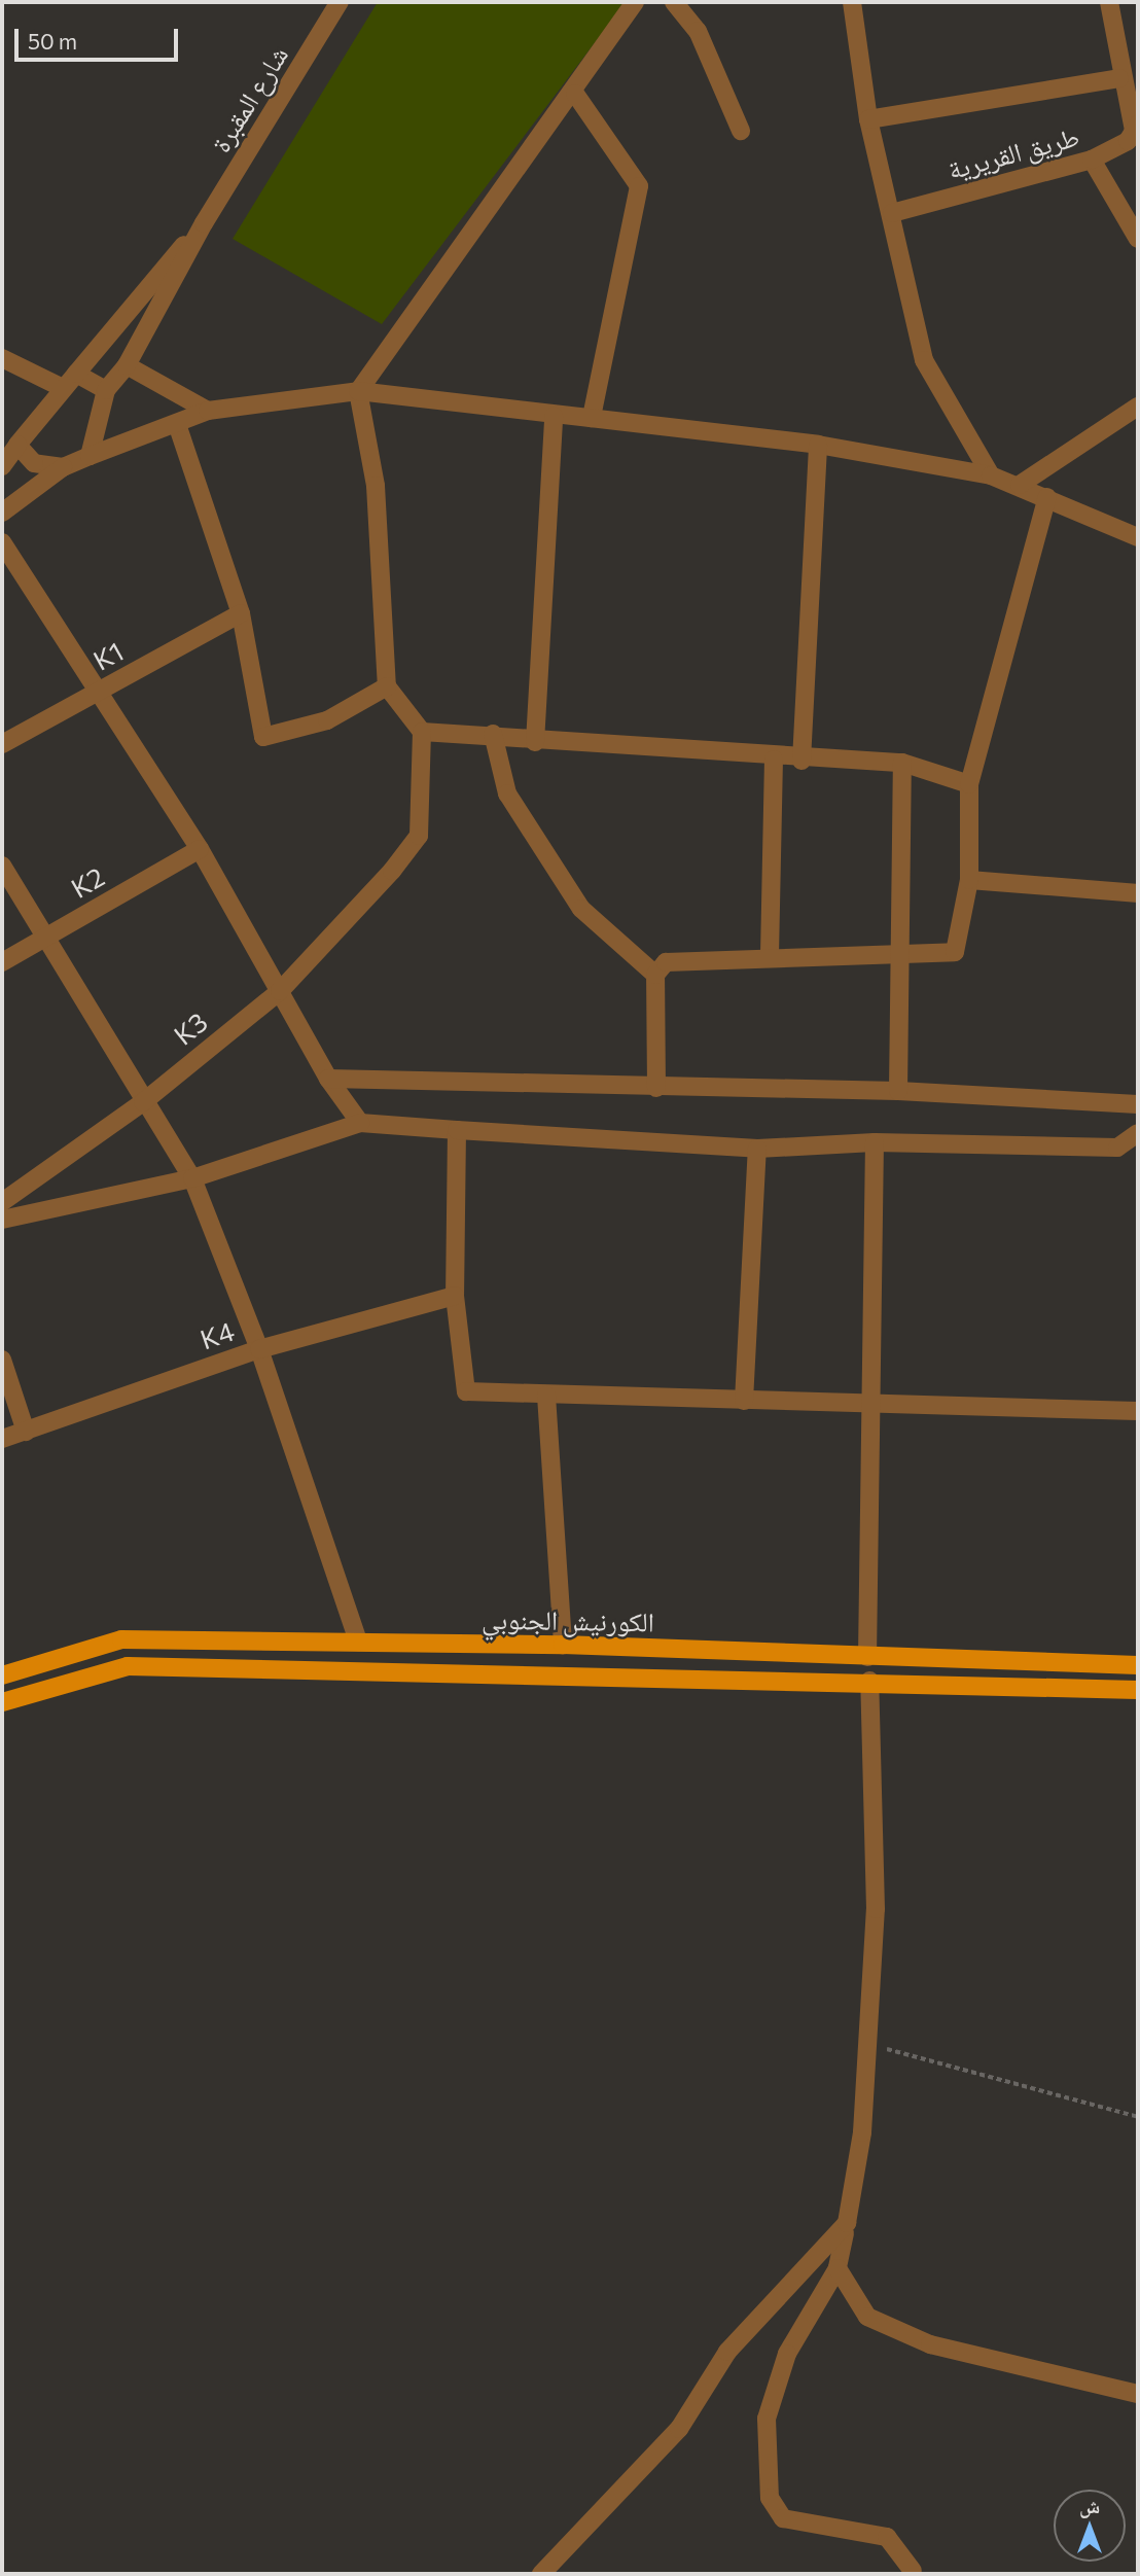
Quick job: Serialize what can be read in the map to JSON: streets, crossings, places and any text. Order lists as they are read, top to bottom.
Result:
{
  "streets": {
    "main road": ["الكورنيش الجنوبي"],
    "street": [
      "شارع المقبرة",
      "طريق القريرية",
      "K1",
      "K2",
      "K3",
      "K4"
    ]
  },
  "scale_bar": "50 m",
  "north": "top"
}
